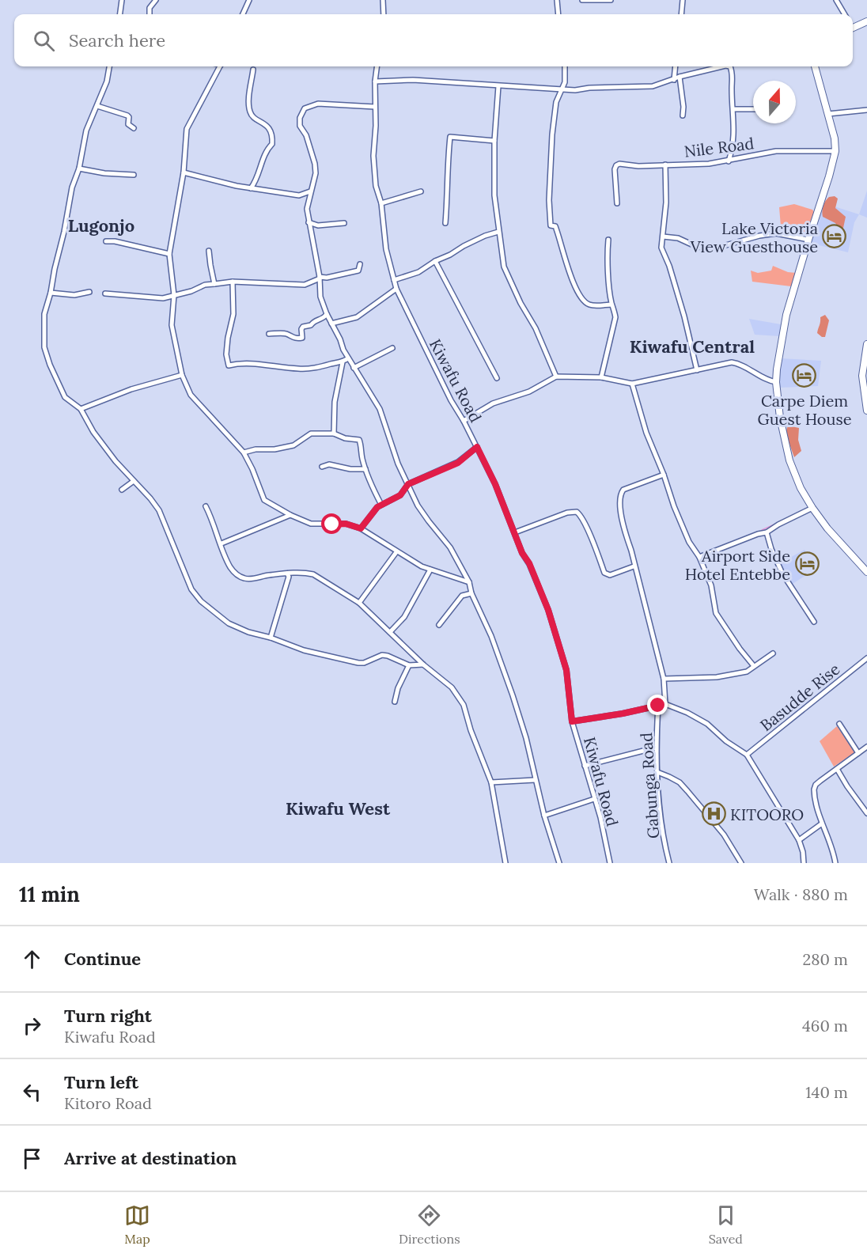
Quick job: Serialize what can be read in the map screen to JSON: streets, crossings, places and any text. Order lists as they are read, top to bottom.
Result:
{
  "streets": {
    "street": [
      "Nile Road",
      "Kiwafu Road",
      "Basudde Rise",
      "Gabunga Road"
    ]
  },
  "districts": ["Lugonjo", "Kiwafu Central", "Kiwafu West"],
  "places": {
    "hotel": ["Lake Victoria View Guesthouse", "Carpe Diem Guest House", "Airport Side Hotel Entebbe"],
    "hospital": ["KITOORO"]
  },
  "north": "top",
  "page": {
    "search": "Search here",
    "heading": ["11 min", "Walk · 880 m"],
    "list": [
      ["Continue", "280 m"],
      ["Turn right", "Kiwafu Road", "460 m"],
      ["Turn left", "Kitoro Road", "140 m"],
      "Arrive at destination"
    ],
    "nav": ["Map", "Directions", "Saved"]
  }
}
